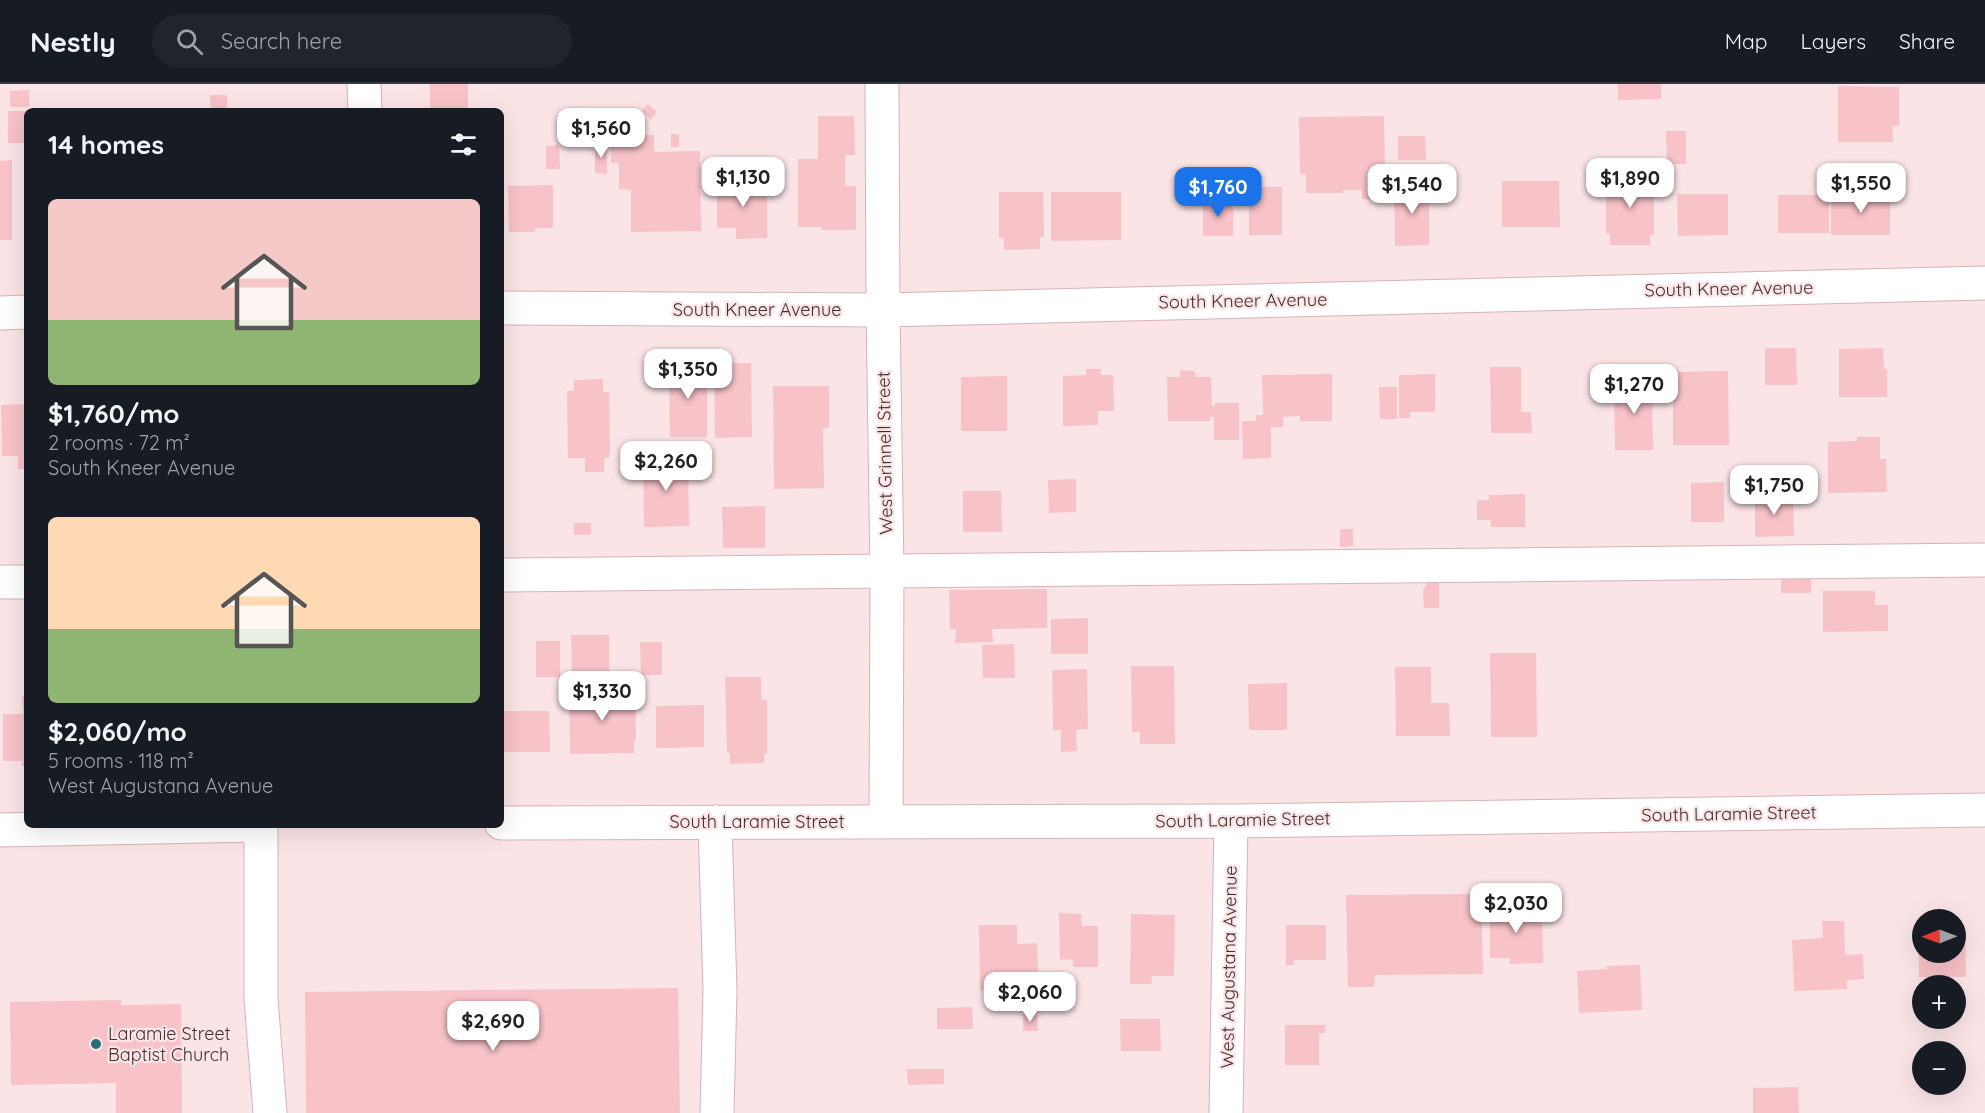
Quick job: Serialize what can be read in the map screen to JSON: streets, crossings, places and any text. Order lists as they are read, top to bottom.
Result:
{
  "streets": {
    "street": [
      "South Kneer Avenue",
      "West Grinnell Street",
      "South Laramie Street",
      "West Augustana Avenue"
    ]
  },
  "crossings": [
    ["South Kneer Avenue", "West Grinnell Street"],
    ["West Grinnell Street", "South Laramie Street"],
    ["South Laramie Street", "West Augustana Avenue"]
  ],
  "places": ["Laramie Street Baptist Church"],
  "north": "left",
  "page": {
    "header": "Nestly",
    "search": "Search here",
    "nav": ["Map", "Layers", "Share"],
    "price": [
      "$1,560",
      "$1,130",
      "$1,890",
      "$1,550",
      "$1,540",
      "$1,760",
      "$1,350",
      "$1,270",
      "$2,260",
      "$1,750",
      "$1,330",
      "$2,030",
      "$2,060",
      "$2,690"
    ],
    "heading": "14 homes",
    "list": [
      {
        "name": "$1,760/mo",
        "note": "2 rooms · 72 m² · South Kneer Avenue"
      },
      {
        "name": "$2,060/mo",
        "note": "5 rooms · 118 m² · West Augustana Avenue"
      }
    ],
    "map_buttons": ["+", "−"]
  }
}
